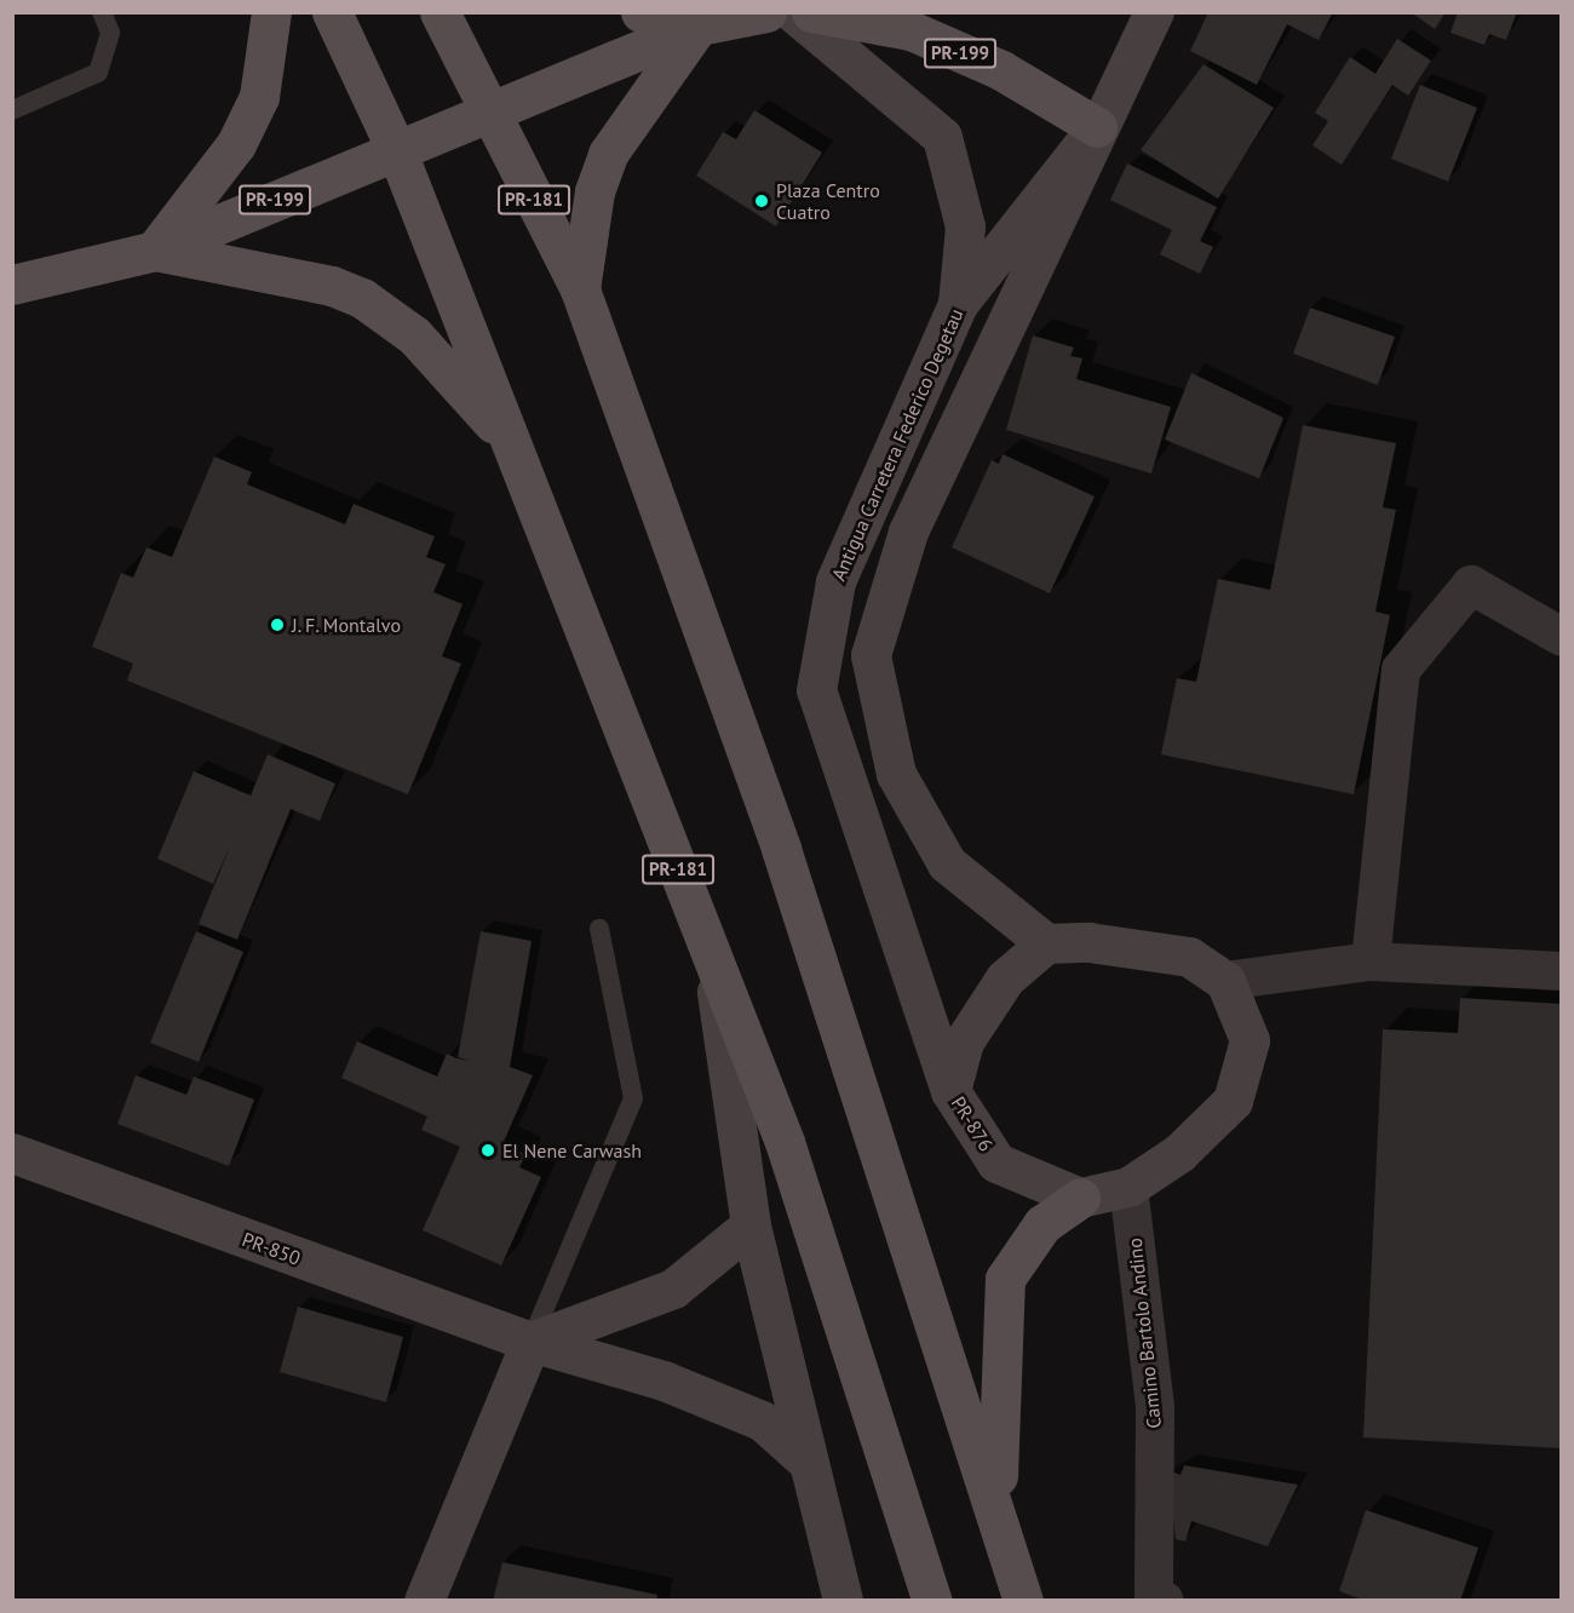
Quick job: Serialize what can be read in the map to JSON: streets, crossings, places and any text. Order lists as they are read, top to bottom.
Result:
{
  "streets": {
    "main road": ["PR-199", "PR-181"],
    "street": [
      "Antigua Carretera Federico Degetau",
      "PR-876",
      "PR-850",
      "Camino Bartolo Andino"
    ]
  },
  "crossings": [
    ["PR-199", "PR-181"],
    ["PR-199", "Antigua Carretera Federico Degetau"],
    ["Antigua Carretera Federico Degetau", "PR-876"]
  ],
  "places": ["Plaza Centro Cuatro", "J. F. Montalvo", "El Nene Carwash"]
}
